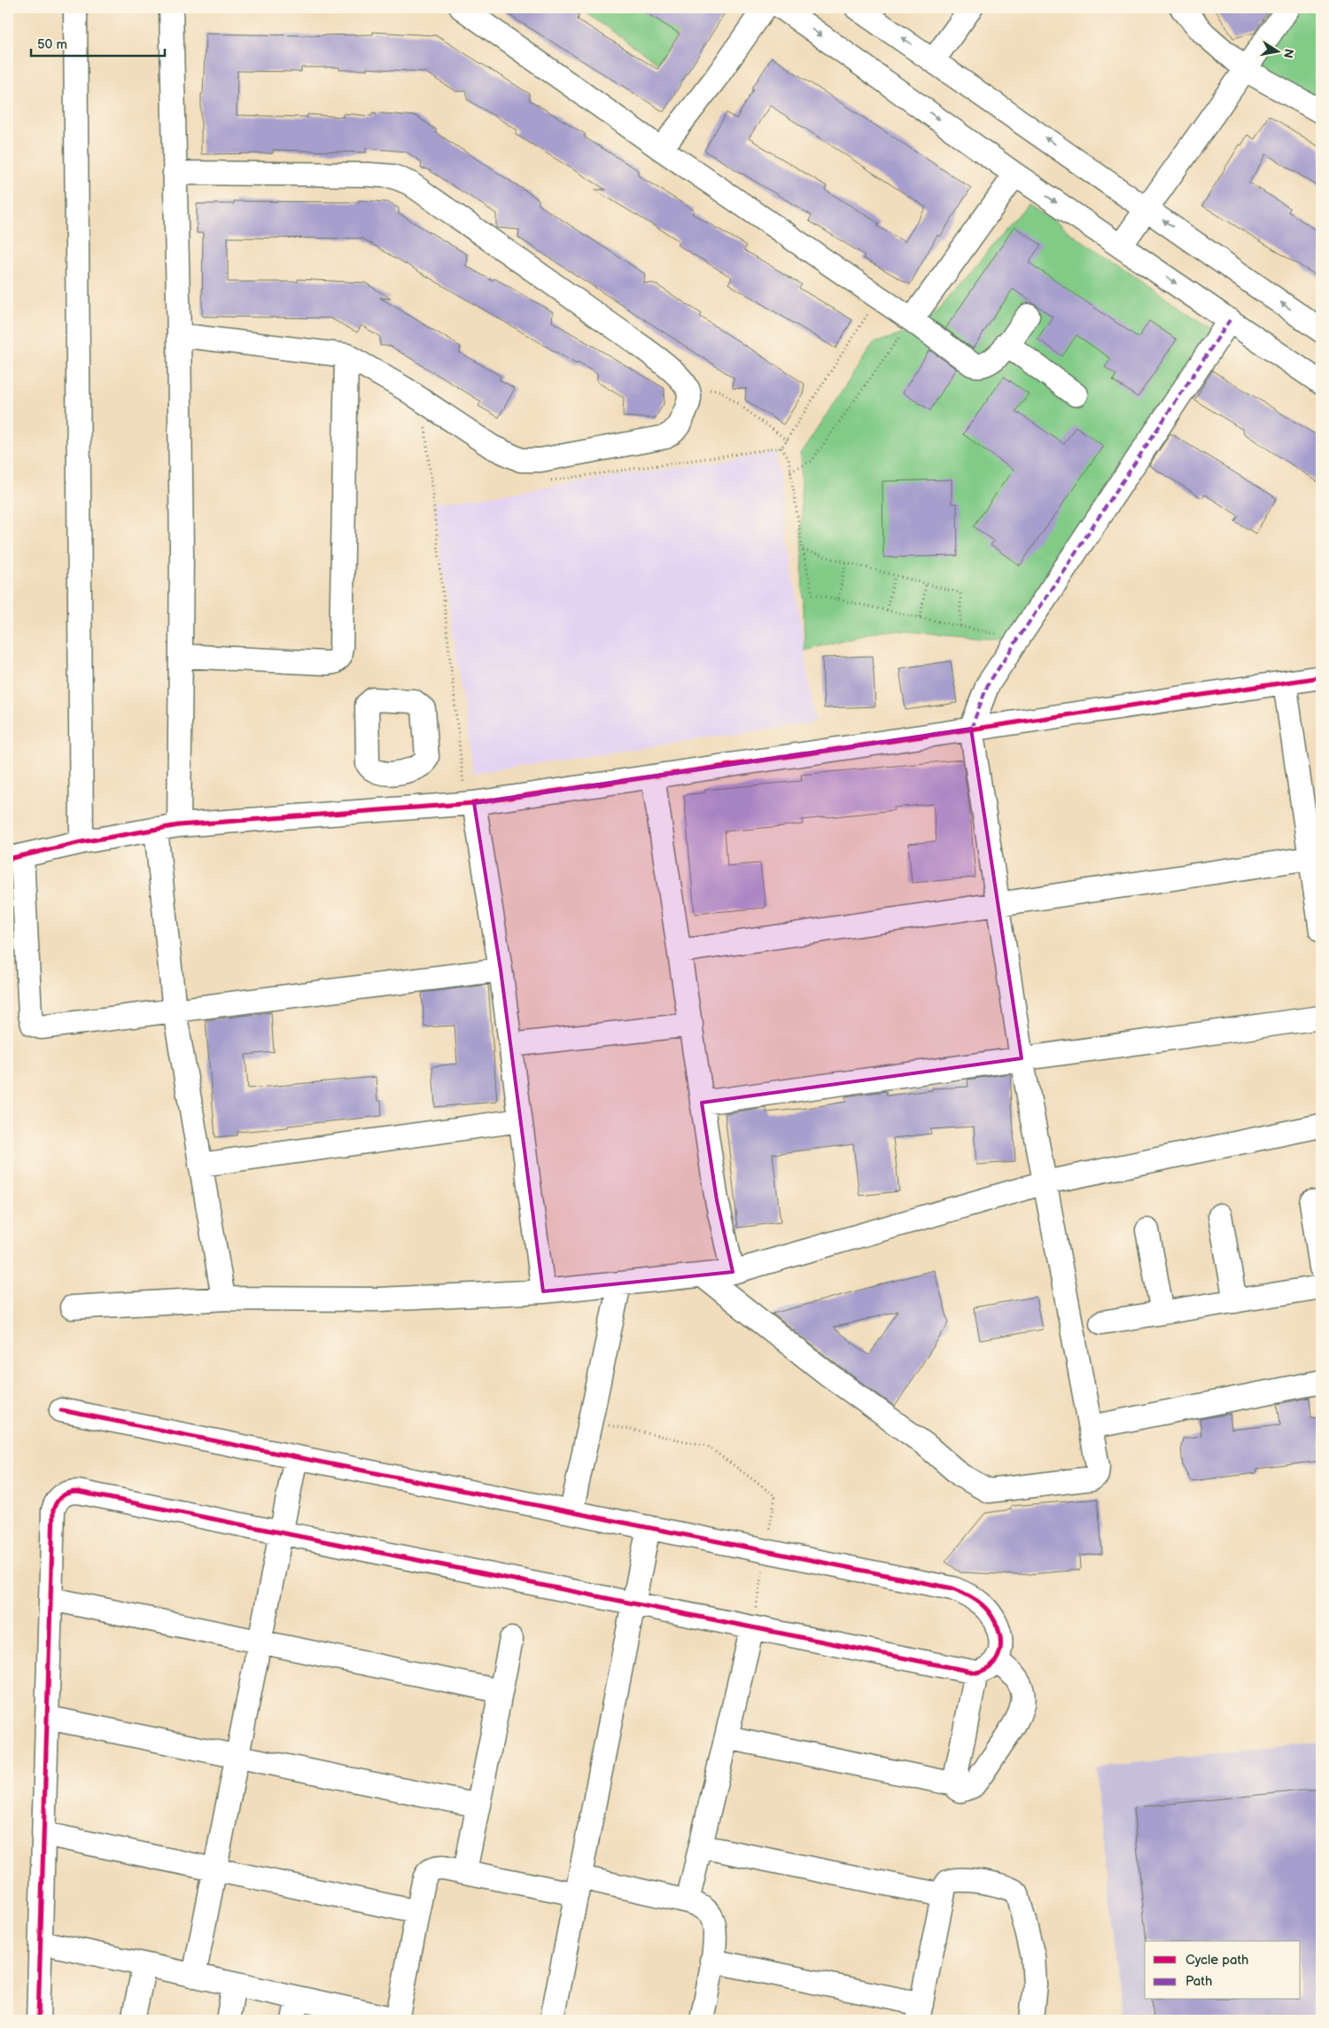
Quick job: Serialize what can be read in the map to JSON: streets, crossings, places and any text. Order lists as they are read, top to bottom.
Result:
{
  "legend": ["Cycle path", "Path"],
  "scale_bar": "50 m",
  "north": "right"
}
